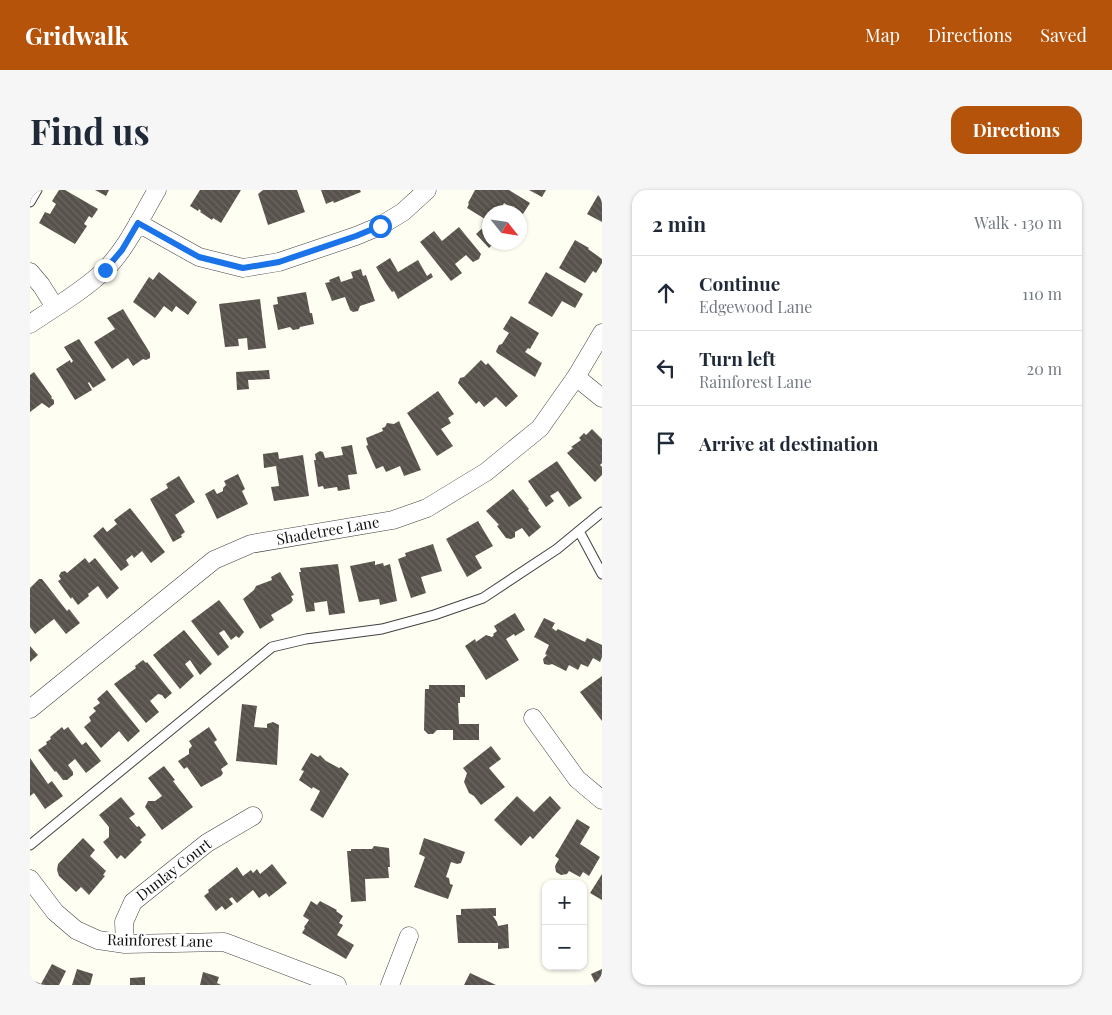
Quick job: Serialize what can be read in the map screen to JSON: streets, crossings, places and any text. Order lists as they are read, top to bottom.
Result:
{
  "streets": {
    "street": ["Shadetree Lane", "Dunlay Court", "Rainforest Lane"]
  },
  "crossings": [
    ["Dunlay Court", "Rainforest Lane"]
  ],
  "north": "bottom right",
  "page": {
    "header": "Gridwalk",
    "nav": ["Map", "Directions", "Saved"],
    "buttons": "Directions",
    "title": "Find us",
    "heading": ["2 min", "Walk · 130 m"],
    "list": [
      ["Continue", "Edgewood Lane", "110 m"],
      ["Turn left", "Rainforest Lane", "20 m"],
      "Arrive at destination"
    ],
    "map_buttons": ["+", "−"]
  }
}
